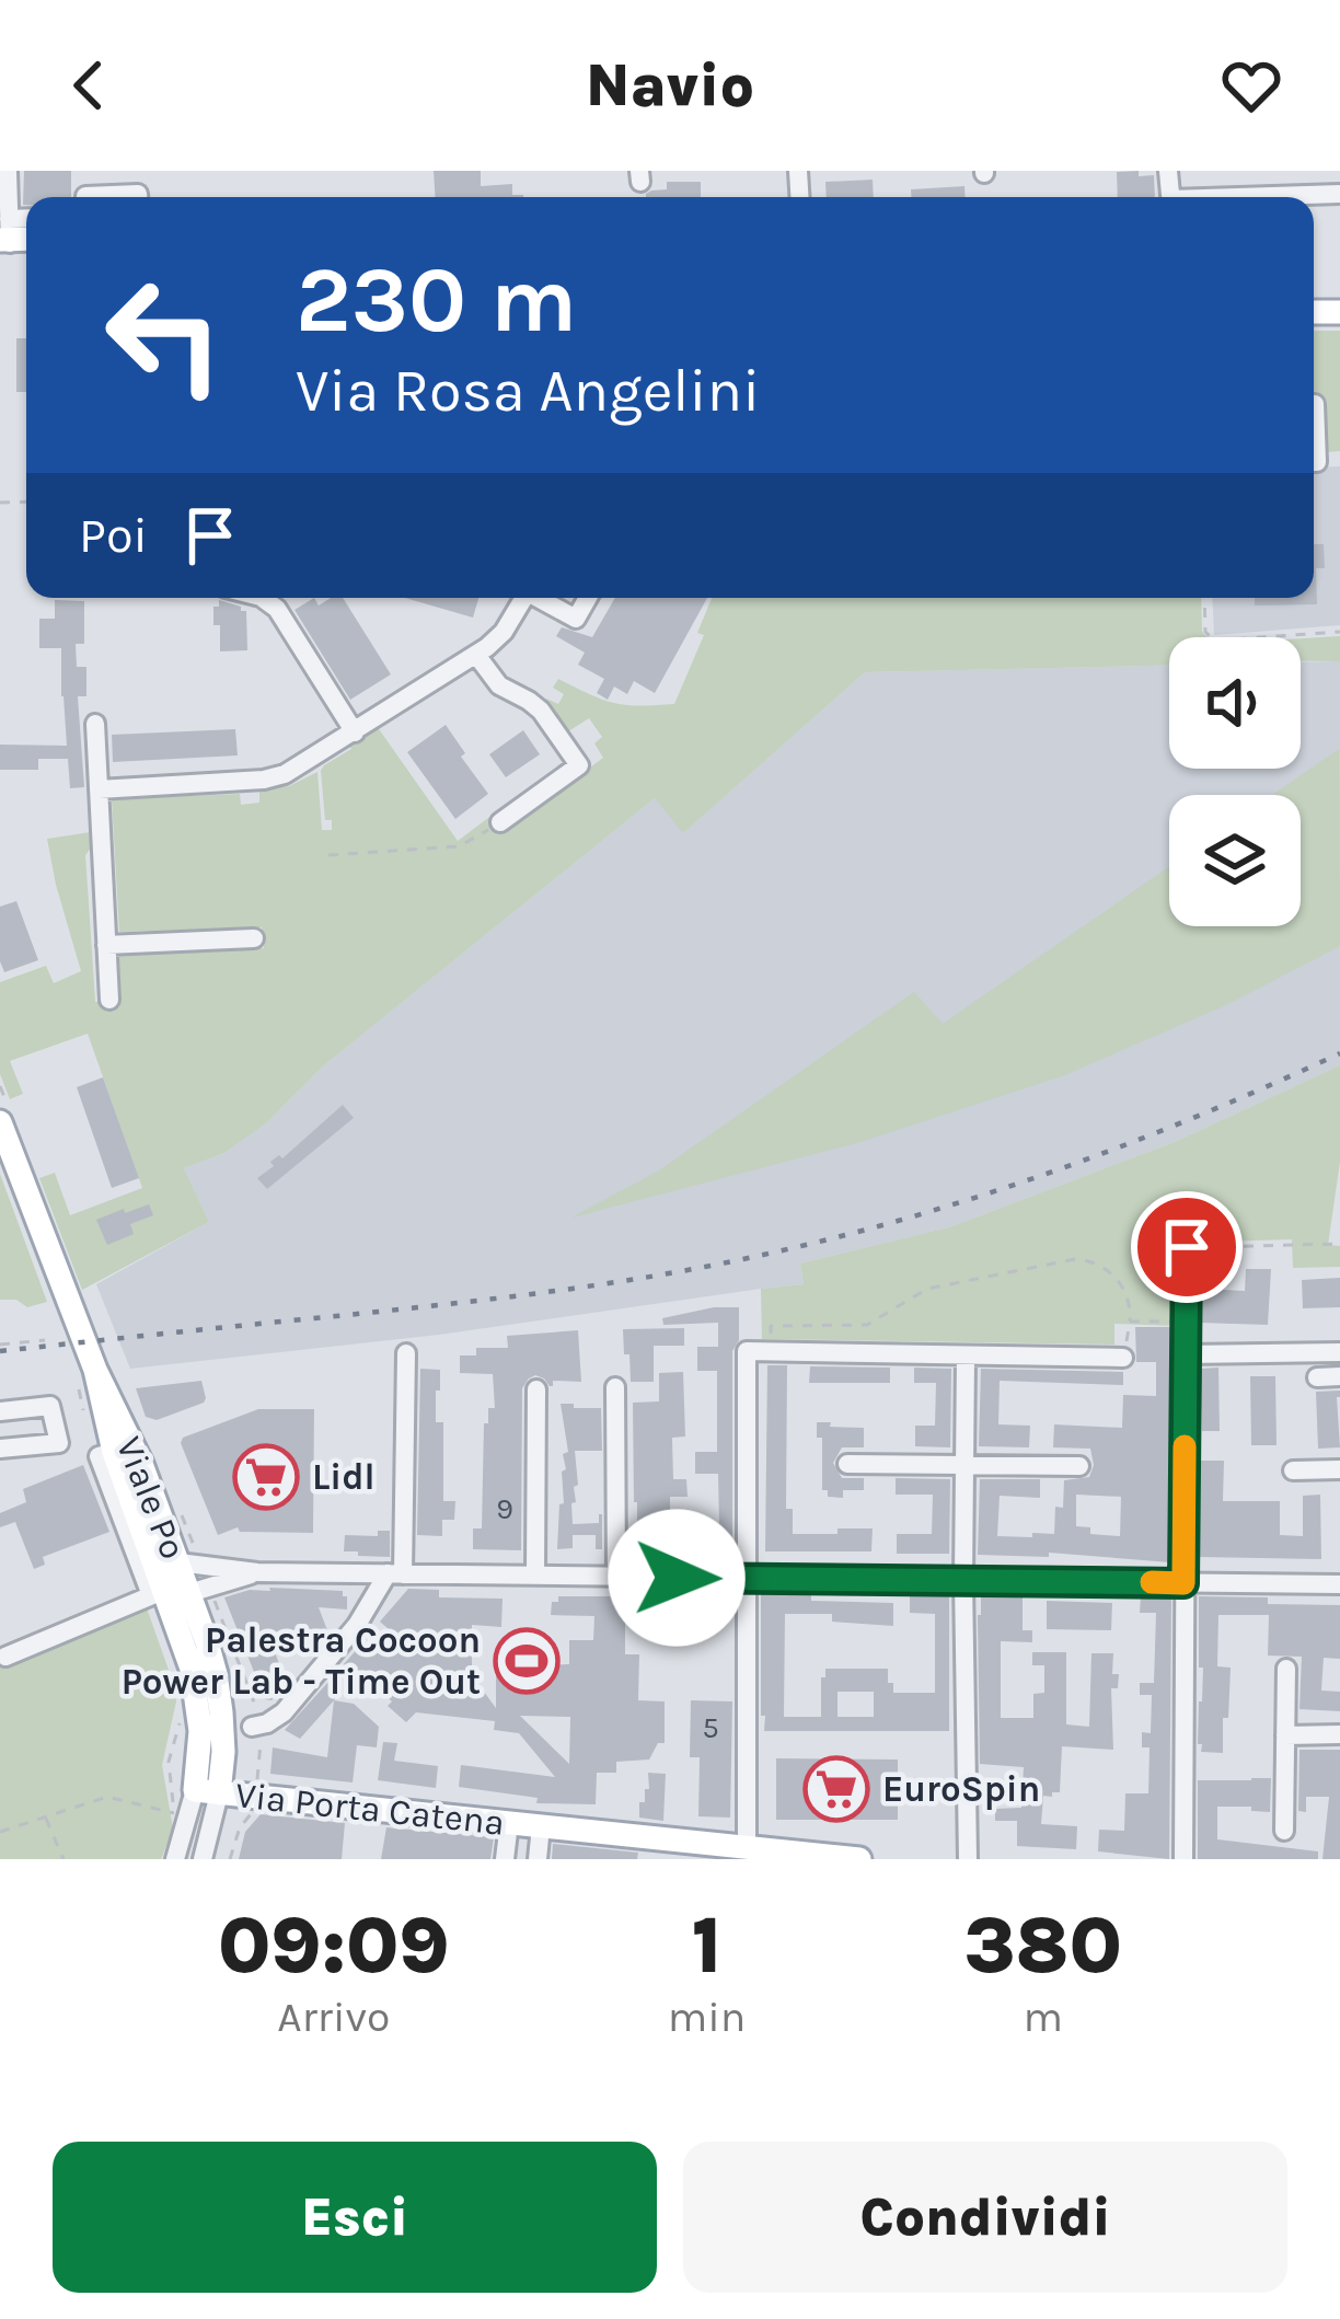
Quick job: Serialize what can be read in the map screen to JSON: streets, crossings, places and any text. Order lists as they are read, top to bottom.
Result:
{
  "streets": {
    "main road": ["Viale Po", "Via Porta Catena"]
  },
  "crossings": [
    ["Viale Po", "Via Porta Catena"]
  ],
  "places": {
    "supermarket": ["Lidl", "EuroSpin"],
    "sports": ["Palestra Cocoon Power Lab - Time Out"]
  },
  "house_numbers": ["9", "5"],
  "page": {
    "header": "Navio",
    "turn": ["230 m", "Via Rosa Angelini"],
    "then": "Poi",
    "eta": [
      "09:09",
      "Arrivo",
      "1",
      "min",
      "380",
      "m"
    ],
    "buttons": ["Esci", "Condividi"]
  }
}
